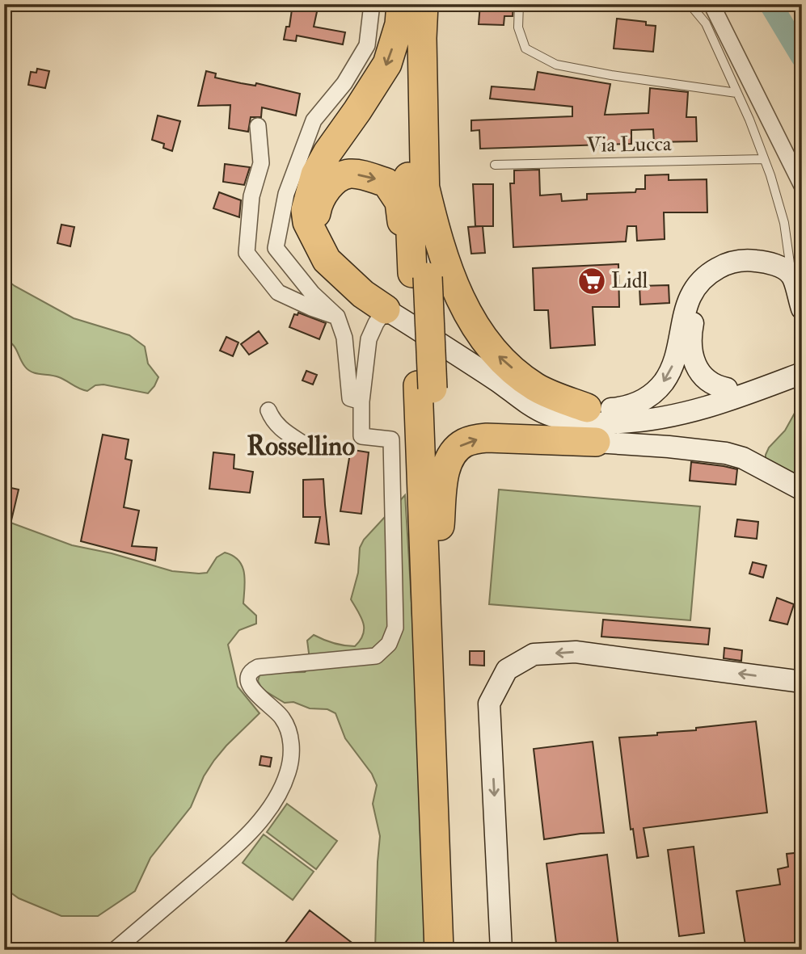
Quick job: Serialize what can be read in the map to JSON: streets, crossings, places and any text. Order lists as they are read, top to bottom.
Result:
{
  "streets": {
    "lane": ["Via Lucca"]
  },
  "districts": ["Rossellino"],
  "places": {
    "supermarket": ["Lidl"]
  }
}
